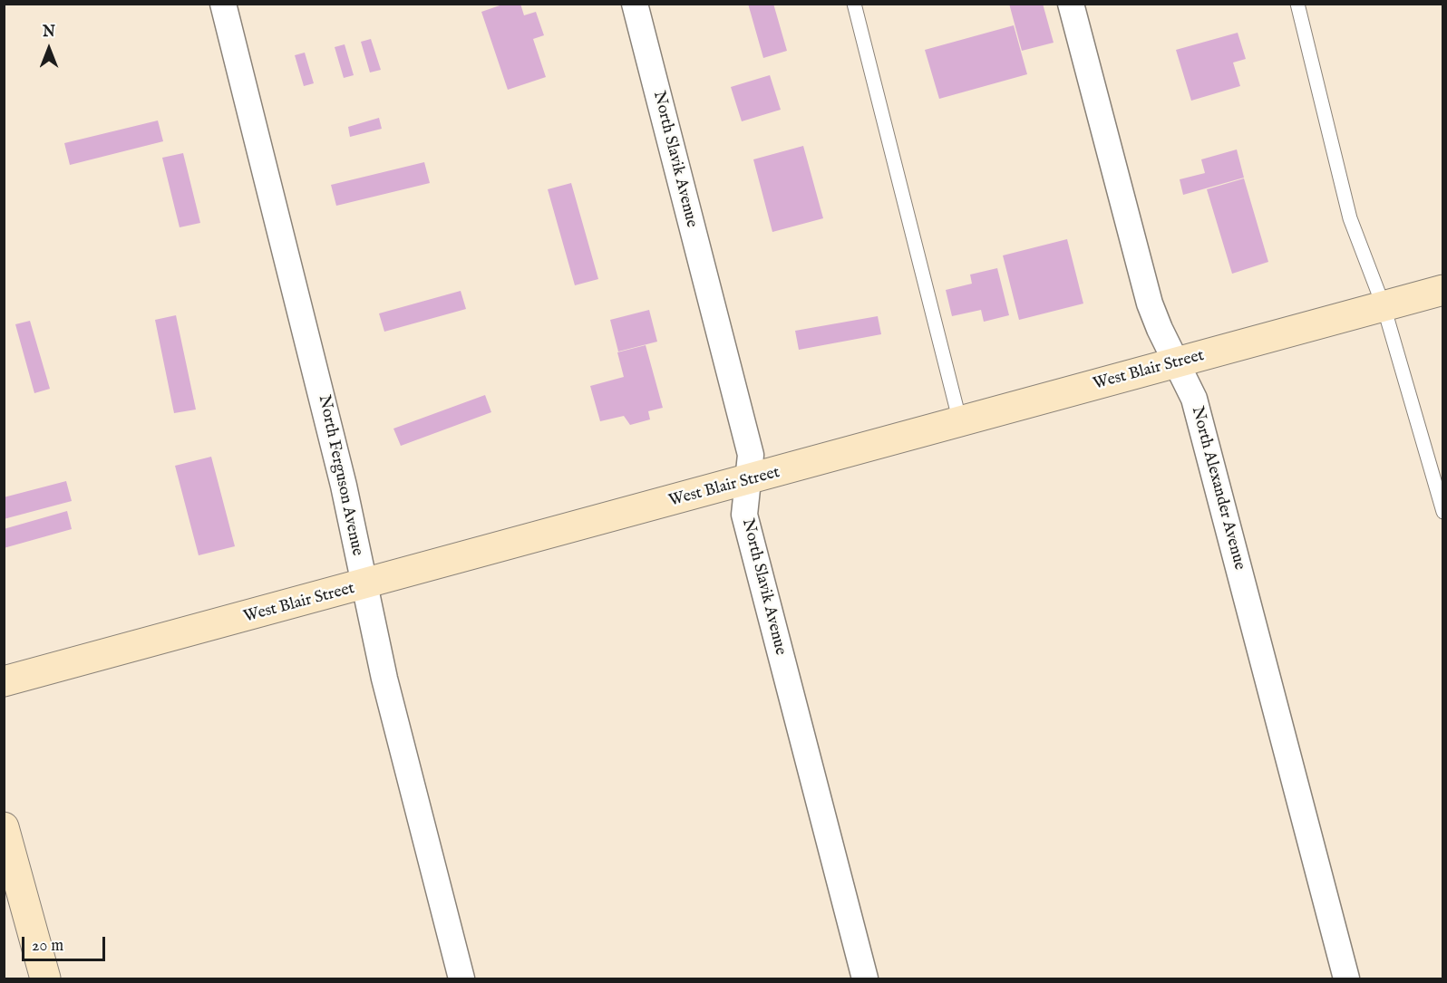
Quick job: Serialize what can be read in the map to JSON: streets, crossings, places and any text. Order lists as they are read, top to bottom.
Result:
{
  "streets": {
    "street": [
      "North Slavik Avenue",
      "West Blair Street",
      "North Ferguson Avenue",
      "North Alexander Avenue"
    ]
  },
  "crossings": [
    ["North Slavik Avenue", "West Blair Street"],
    ["West Blair Street", "North Ferguson Avenue"],
    ["West Blair Street", "North Alexander Avenue"]
  ],
  "scale_bar": "20 m",
  "north": "top"
}
